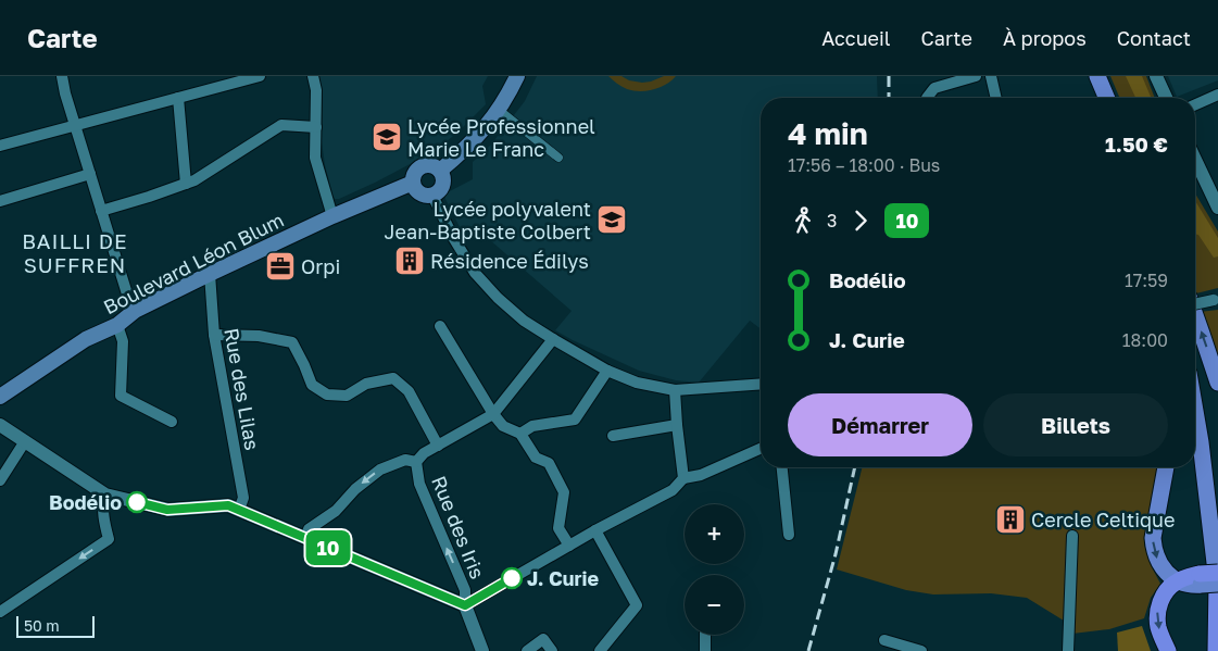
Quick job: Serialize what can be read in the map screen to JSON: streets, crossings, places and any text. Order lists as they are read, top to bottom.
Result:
{
  "streets": {
    "main road": ["Boulevard Léon Blum"],
    "street": ["Rue des Lilas", "Rue des Iris"]
  },
  "crossings": [
    ["Boulevard Léon Blum", "Rue des Lilas"]
  ],
  "one_way": ["Rue des Iris"],
  "districts": ["BAILLI DE SUFFREN"],
  "places": {
    "school or university": ["Lycée Professionnel Marie Le Franc", "Lycée polyvalent Jean-Baptiste Colbert"],
    "building": ["Résidence Édilys", "Cercle Celtique"],
    "office": ["Orpi"],
    "other": ["Bodélio", "J. Curie"]
  },
  "lines": ["bus line 10"],
  "scale_bar": "50 m",
  "page": {
    "header": "Carte",
    "nav": [
      "Accueil",
      "Carte",
      "À propos",
      "Contact"
    ],
    "on_map": "10",
    "heading": ["4 min", "17:56 – 18:00 · Bus", "1.50 €"],
    "legs": ["3", "10"],
    "list": [
      {
        "name": "Bodélio",
        "value": "17:59"
      },
      {
        "name": "J. Curie",
        "value": "18:00"
      }
    ],
    "buttons": ["Démarrer", "Billets"],
    "map_buttons": ["+", "−"],
    "scale": "50 m"
  }
}
